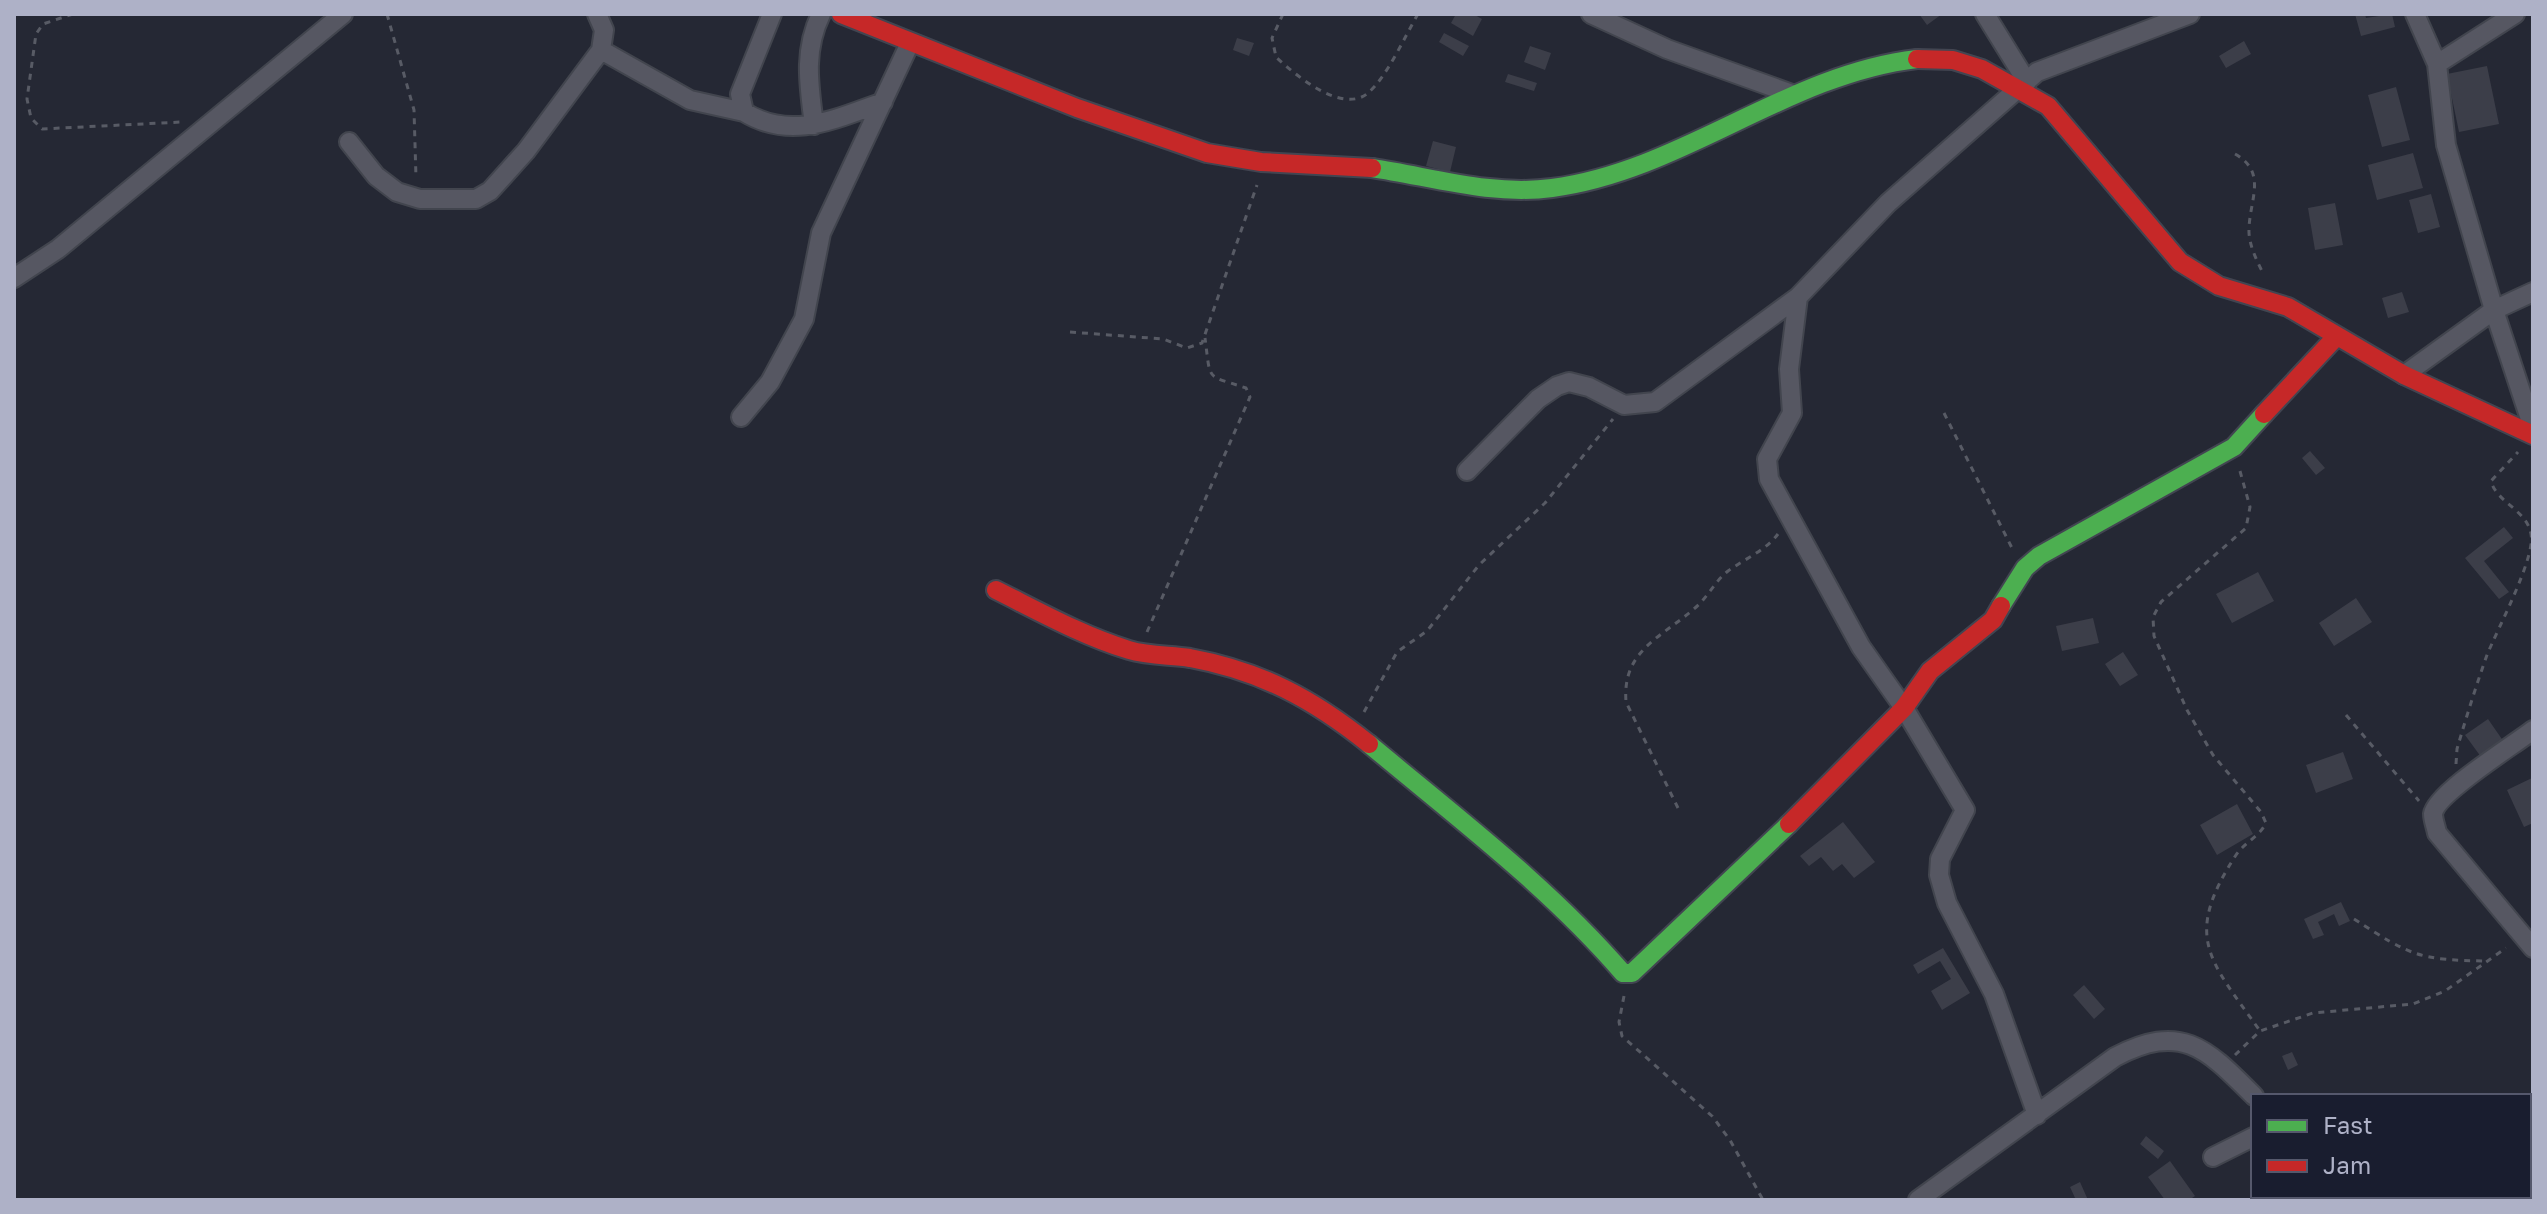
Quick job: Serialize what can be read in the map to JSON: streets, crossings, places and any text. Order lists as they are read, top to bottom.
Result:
{
  "legend": ["Fast", "Jam"]
}
